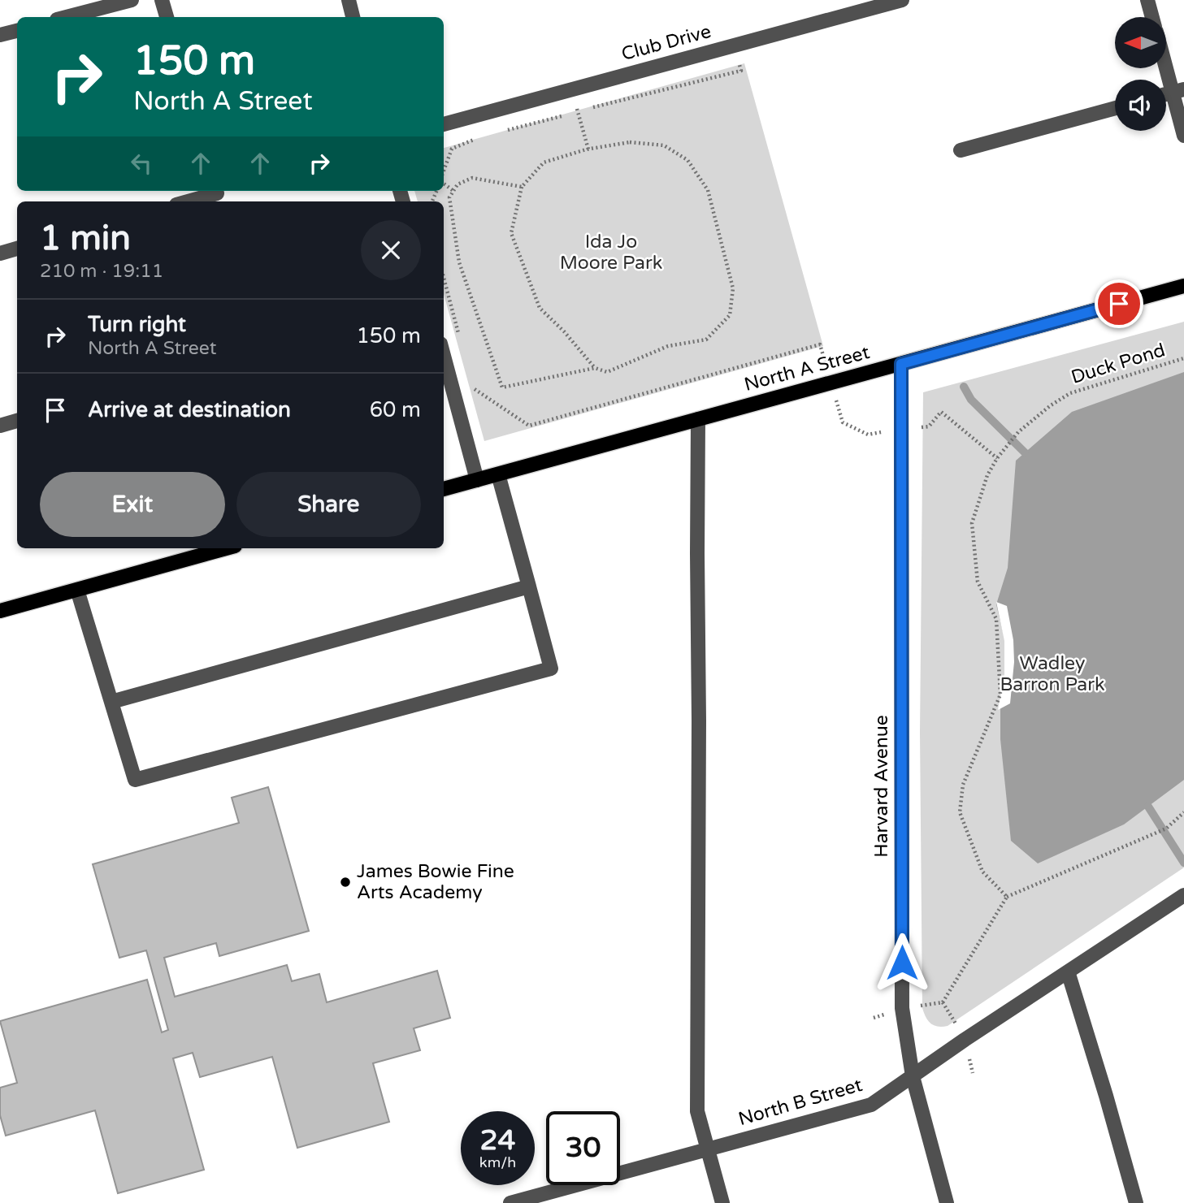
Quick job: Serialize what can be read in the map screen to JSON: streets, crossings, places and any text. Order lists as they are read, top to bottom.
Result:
{
  "streets": {
    "main road": ["North A Street"],
    "street": ["Club Drive", "Harvard Avenue", "North B Street"],
    "path": ["Duck Pond"]
  },
  "crossings": [
    ["North A Street", "Harvard Avenue"],
    ["Harvard Avenue", "North B Street"]
  ],
  "parks": ["Ida Jo Moore Park", "Wadley Barron Park"],
  "places": ["James Bowie Fine Arts Academy"],
  "north": "left",
  "page": {
    "turn": ["150 m", "North A Street"],
    "heading": ["1 min", "210 m · 19:11"],
    "list": [
      {
        "name": "Turn right",
        "note": "North A Street",
        "value": "150 m"
      },
      {
        "name": "Arrive at destination",
        "value": "60 m"
      }
    ],
    "buttons": ["Exit", "Share"],
    "speed": "24 km/h",
    "limit": "30"
  }
}
